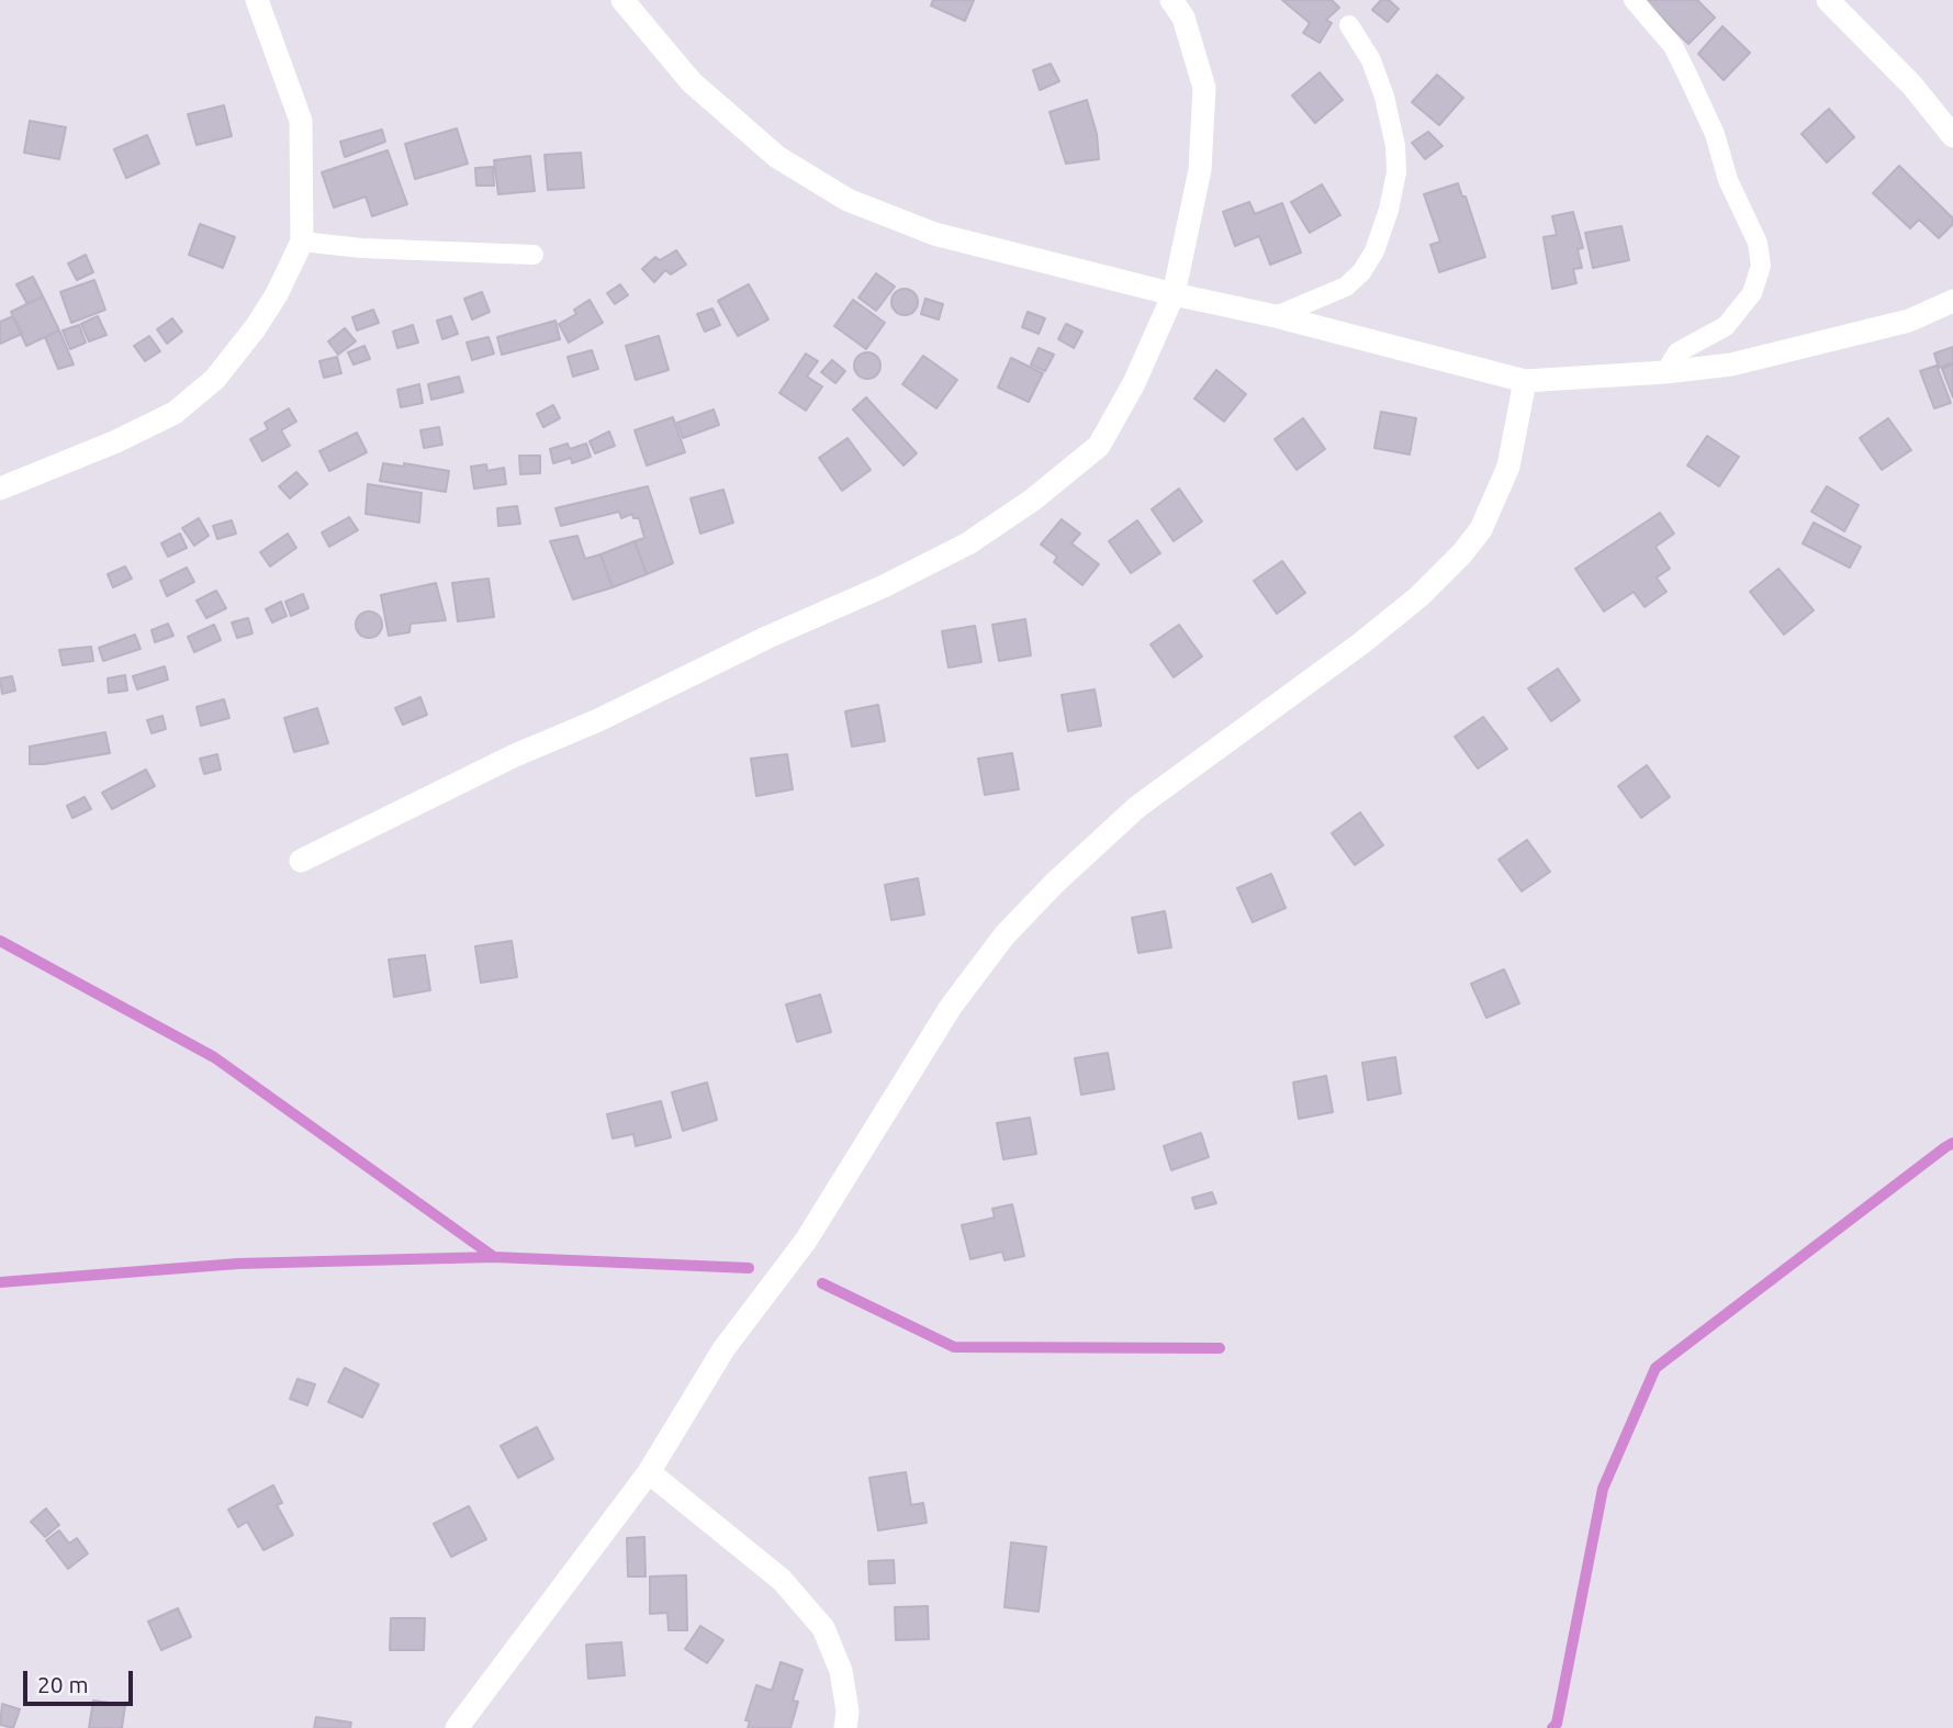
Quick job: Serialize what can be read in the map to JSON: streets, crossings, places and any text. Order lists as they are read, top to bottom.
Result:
{
  "scale_bar": "20 m"
}
